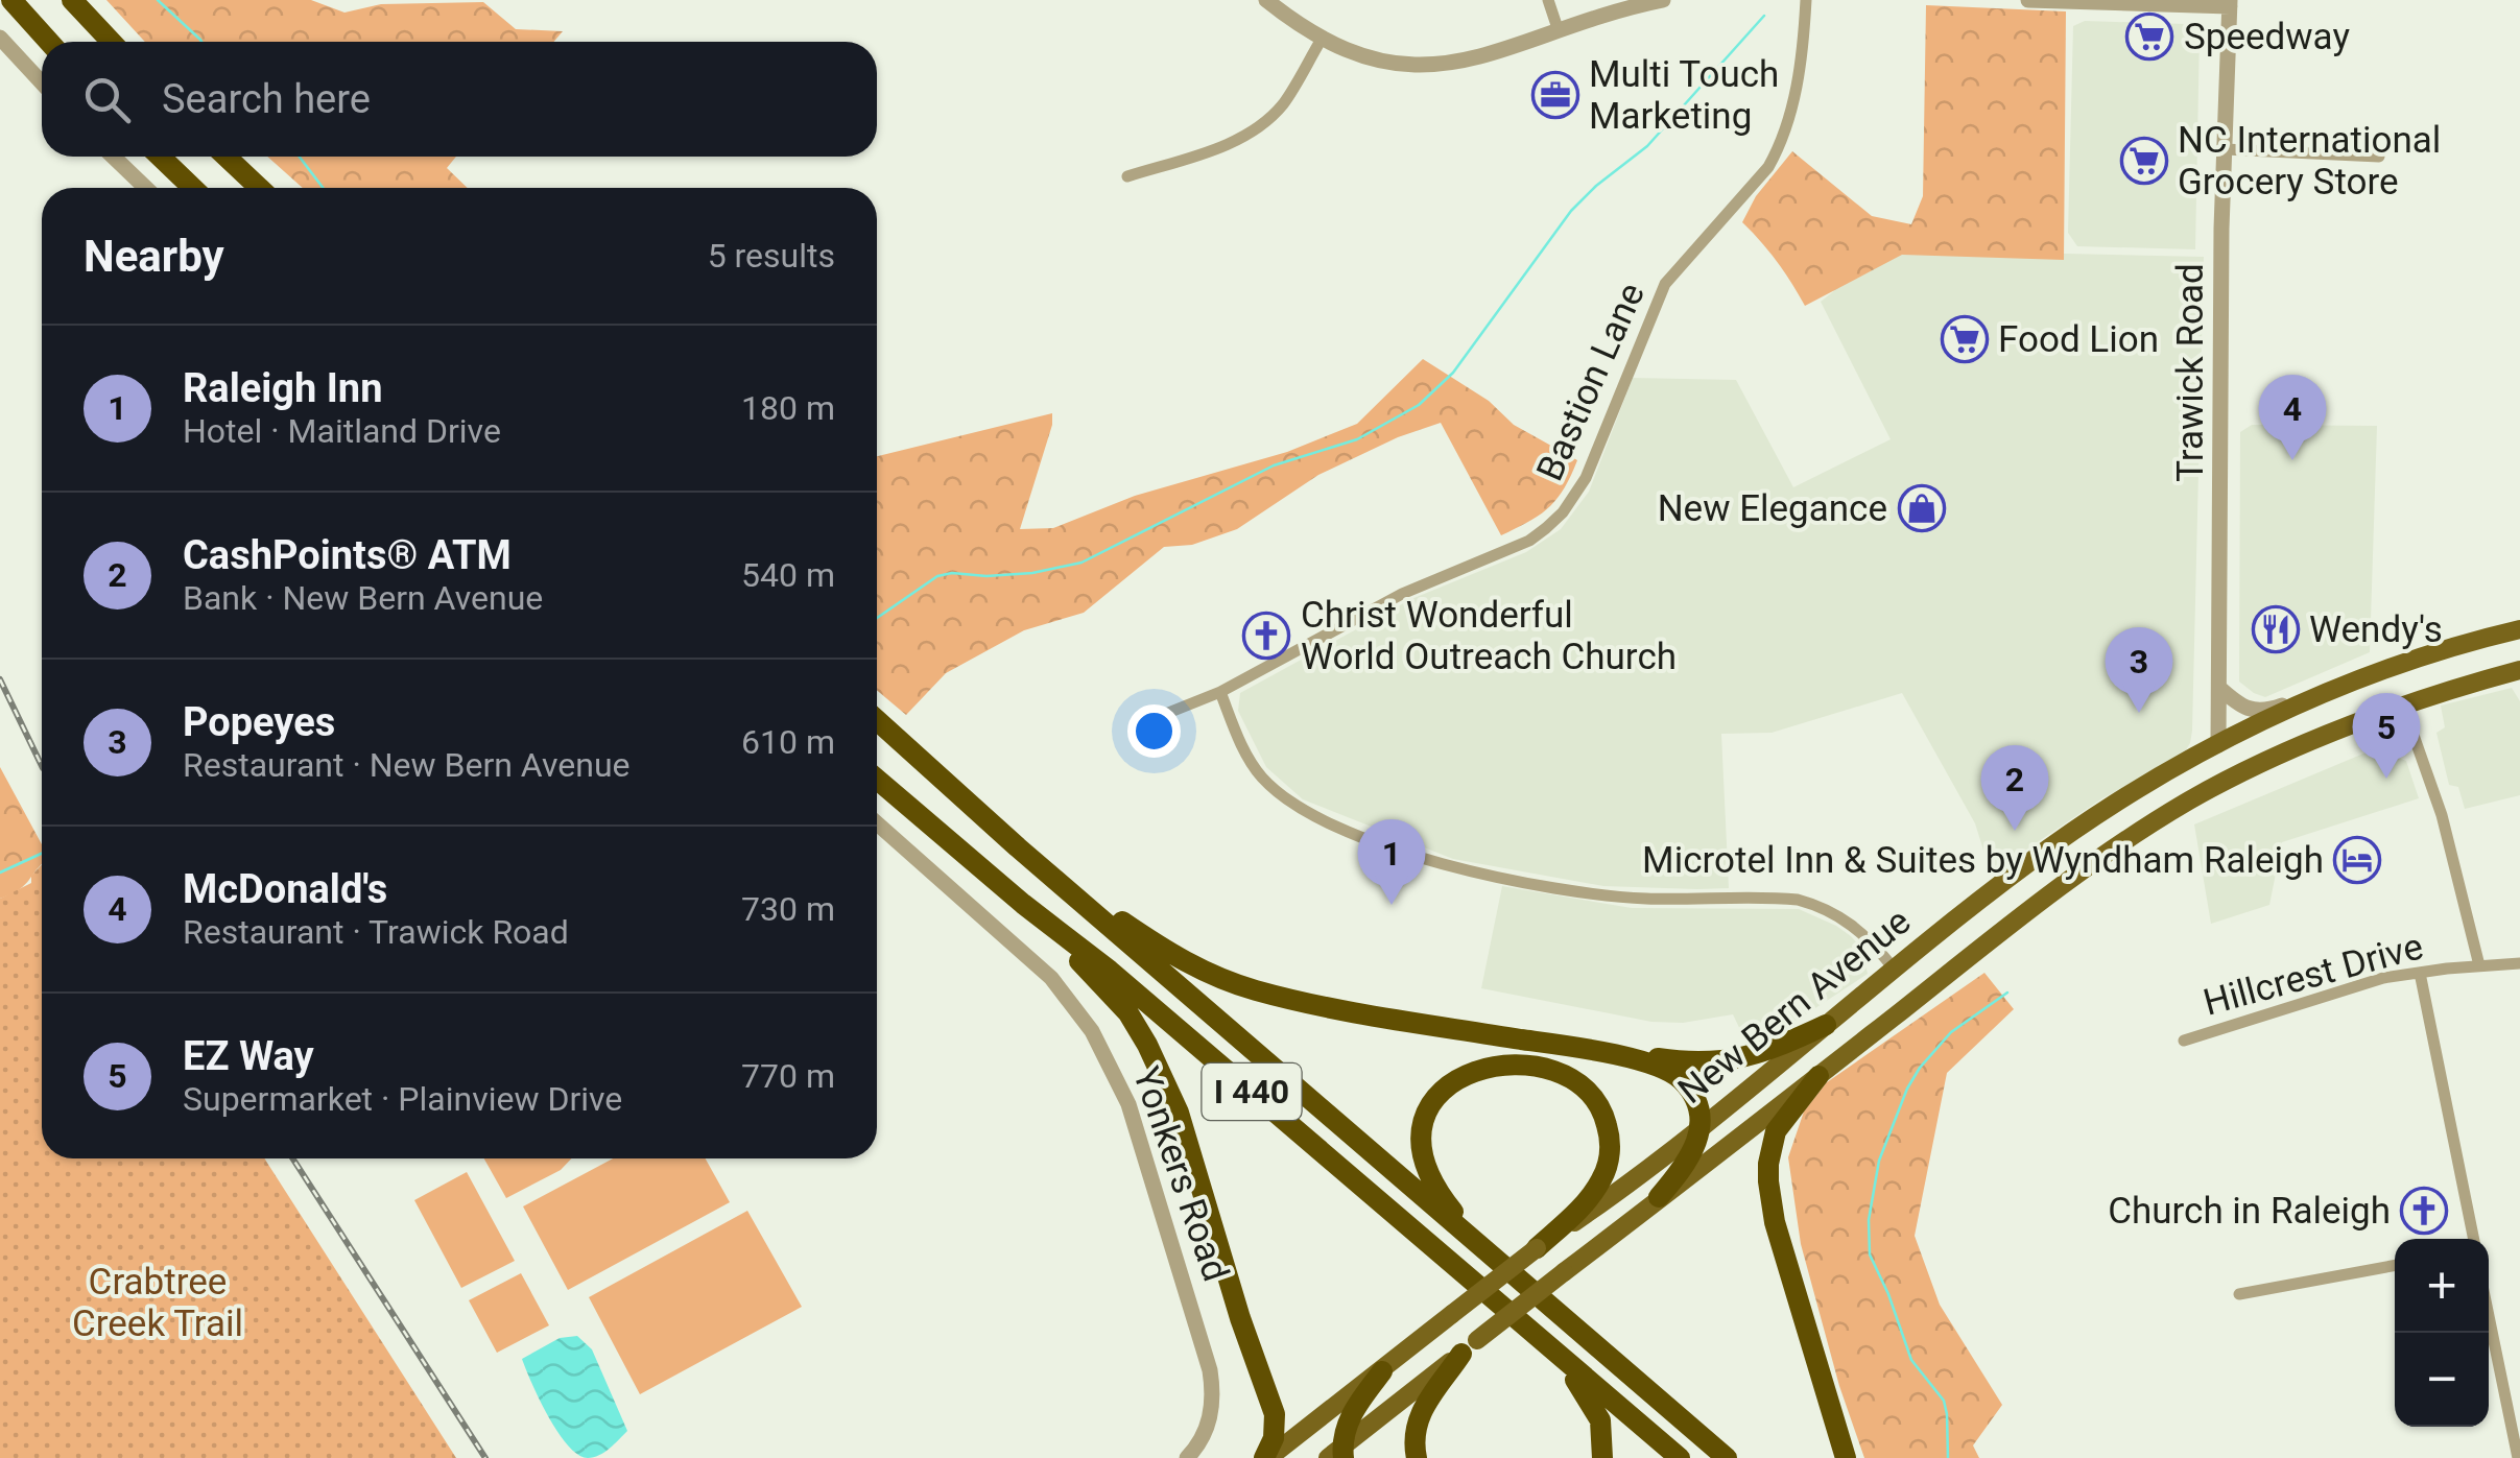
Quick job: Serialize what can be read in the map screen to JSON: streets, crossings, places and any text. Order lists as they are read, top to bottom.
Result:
{
  "streets": {
    "highway": ["I 440"],
    "main road": ["New Bern Avenue"],
    "street": [
      "Trawick Road",
      "Bastion Lane",
      "Hillcrest Drive",
      "Yonkers Road"
    ]
  },
  "crossings": [
    ["Trawick Road", "New Bern Avenue"]
  ],
  "parks": ["Crabtree Creek Trail"],
  "places": {
    "supermarket": ["Speedway", "NC International Grocery Store", "Food Lion"],
    "office": ["Multi Touch Marketing"],
    "shop": ["New Elegance"],
    "restaurant": ["Wendy's"],
    "church": ["Christ Wonderful World Outreach Church", "Church in Raleigh"],
    "hotel": ["Microtel Inn & Suites by Wyndham Raleigh"]
  },
  "page": {
    "search": "Search here",
    "heading": ["Nearby", "5 results"],
    "list": [
      {
        "mark": "1",
        "name": "Raleigh Inn",
        "note": "Hotel · Maitland Drive",
        "value": "180 m"
      },
      {
        "mark": "2",
        "name": "CashPoints® ATM",
        "note": "Bank · New Bern Avenue",
        "value": "540 m"
      },
      {
        "mark": "3",
        "name": "Popeyes",
        "note": "Restaurant · New Bern Avenue",
        "value": "610 m"
      },
      {
        "mark": "4",
        "name": "McDonald's",
        "note": "Restaurant · Trawick Road",
        "value": "730 m"
      },
      {
        "mark": "5",
        "name": "EZ Way",
        "note": "Supermarket · Plainview Drive",
        "value": "770 m"
      }
    ],
    "pins": [
      "4",
      "3",
      "5",
      "2",
      "1"
    ],
    "map_buttons": ["+", "−"]
  }
}
